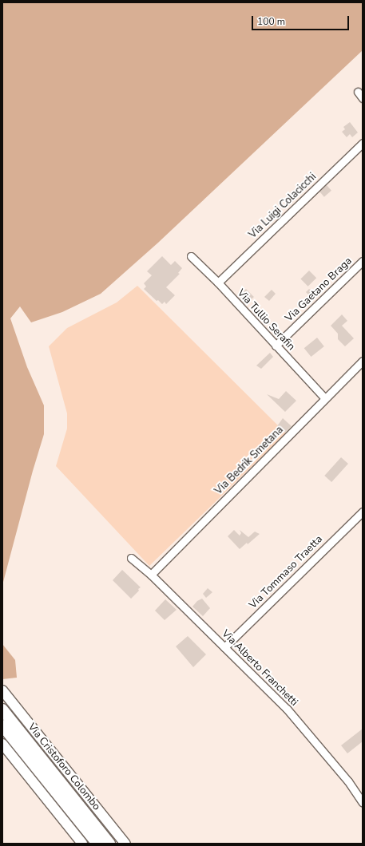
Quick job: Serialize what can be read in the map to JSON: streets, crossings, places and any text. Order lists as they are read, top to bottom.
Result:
{
  "streets": {
    "main road": ["Via Cristoforo Colombo"],
    "street": [
      "Via Luigi Colacicchi",
      "Via Gaetano Braga",
      "Via Tullio Serafin",
      "Via Bedrik Smetana",
      "Via Tommaso Traetta",
      "Via Alberto Franchetti"
    ]
  },
  "crossings": [
    ["Via Luigi Colacicchi", "Via Tullio Serafin"],
    ["Via Gaetano Braga", "Via Tullio Serafin"],
    ["Via Tullio Serafin", "Via Bedrik Smetana"],
    ["Via Bedrik Smetana", "Via Alberto Franchetti"],
    ["Via Tommaso Traetta", "Via Alberto Franchetti"]
  ],
  "scale_bar": "100 m"
}
